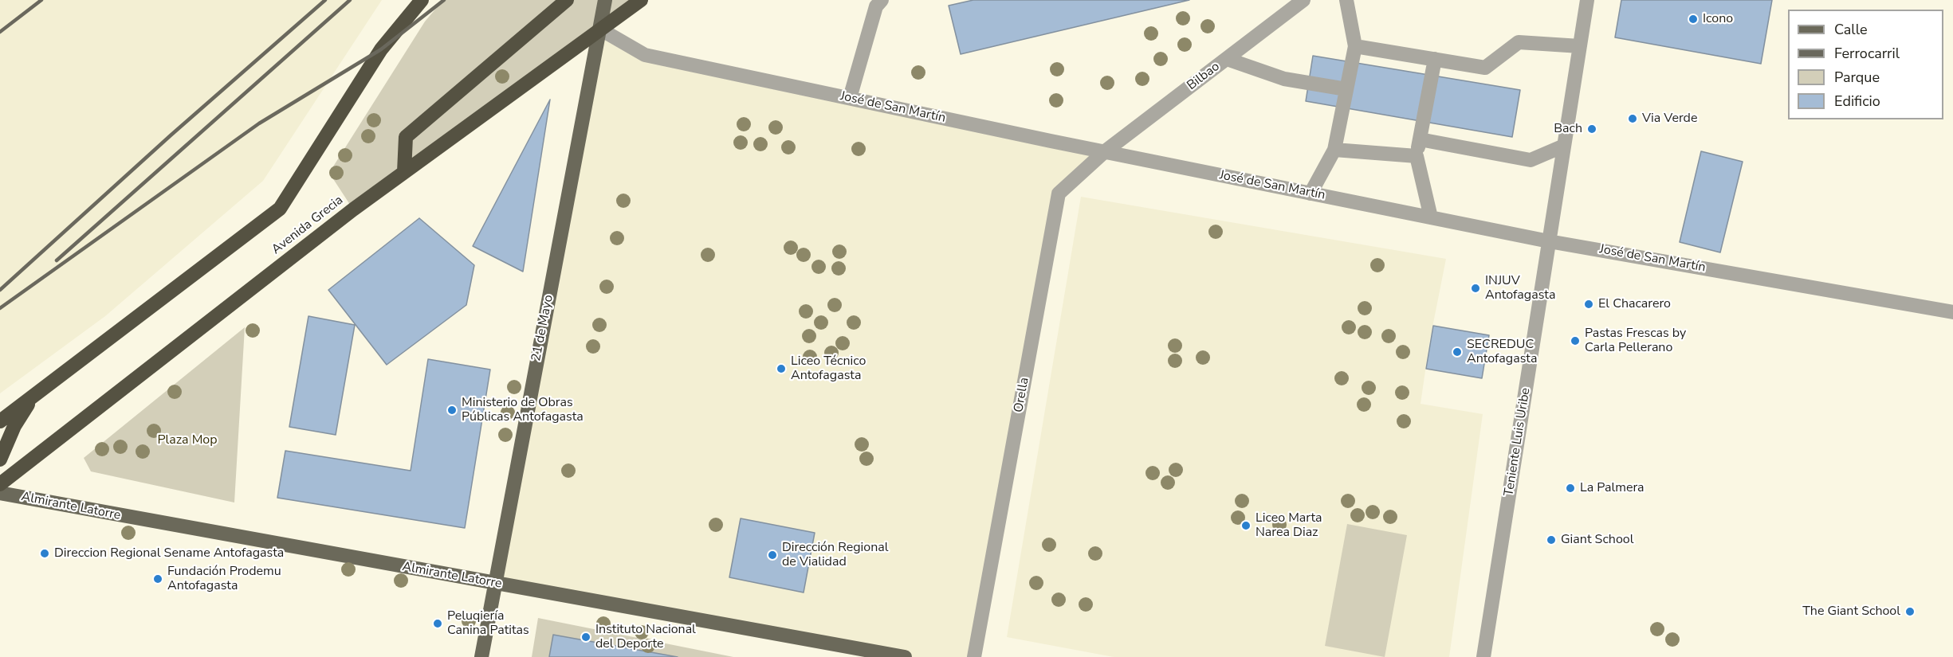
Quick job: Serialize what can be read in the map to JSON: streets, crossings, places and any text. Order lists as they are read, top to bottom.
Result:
{
  "streets": {
    "highway": ["Avenida Grecia"],
    "main road": ["21 de Mayo", "Almirante Latorre"],
    "street": [
      "Bilbao",
      "José de San Martín",
      "Orella",
      "Teniente Luis Uribe"
    ]
  },
  "crossings": [
    ["Bilbao", "José de San Martín"],
    ["Bilbao", "Orella"],
    ["José de San Martín", "Avenida Grecia"],
    ["José de San Martín", "21 de Mayo"],
    ["José de San Martín", "Orella"],
    ["José de San Martín", "Teniente Luis Uribe"],
    ["Avenida Grecia", "21 de Mayo"],
    ["21 de Mayo", "Almirante Latorre"]
  ],
  "parks": ["Plaza Mop"],
  "places": [
    "Icono",
    "Via Verde",
    "Bach",
    "INJUV Antofagasta",
    "El Chacarero",
    "Pastas Frescas by Carla Pellerano",
    "SECREDUC Antofagasta",
    "Liceo Técnico Antofagasta",
    "Ministerio de Obras Públicas Antofagasta",
    "La Palmera",
    "Liceo Marta Narea Diaz",
    "Giant School",
    "Direccion Regional Sename Antofagasta",
    "Dirección Regional de Vialidad",
    "Fundación Prodemu Antofagasta",
    "The Giant School",
    "Peluqiería Canina Patitas",
    "Instituto Nacional del Deporte"
  ],
  "legend": [
    "Calle",
    "Ferrocarril",
    "Parque",
    "Edificio"
  ]
}
